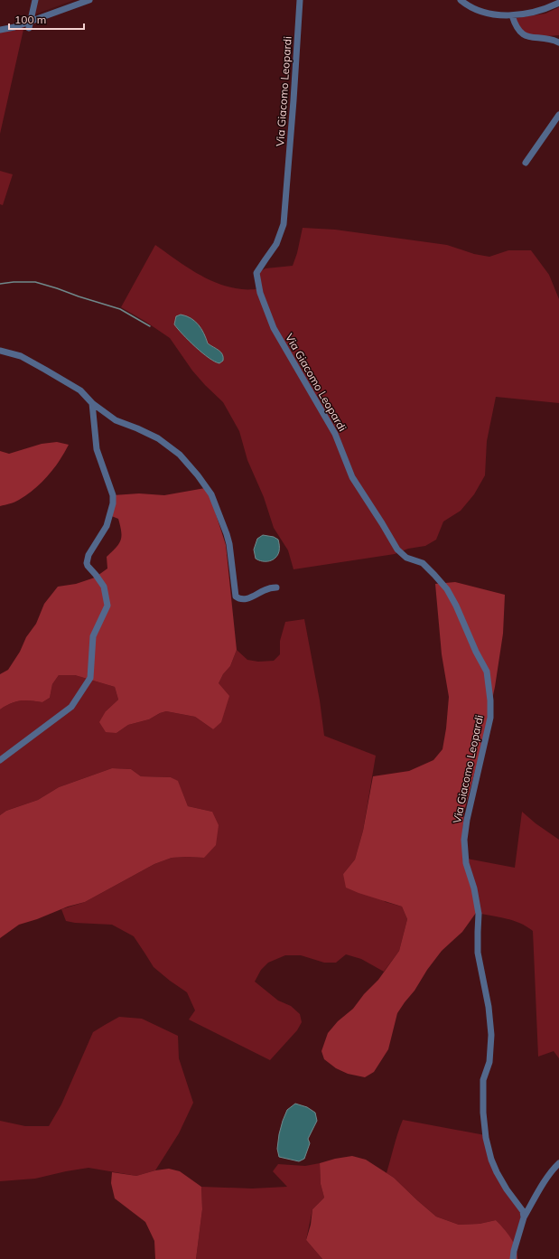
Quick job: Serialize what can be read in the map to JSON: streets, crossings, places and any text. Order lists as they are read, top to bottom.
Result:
{
  "streets": {
    "street": ["Via Giacomo Leopardi"]
  },
  "scale_bar": "100 m"
}
